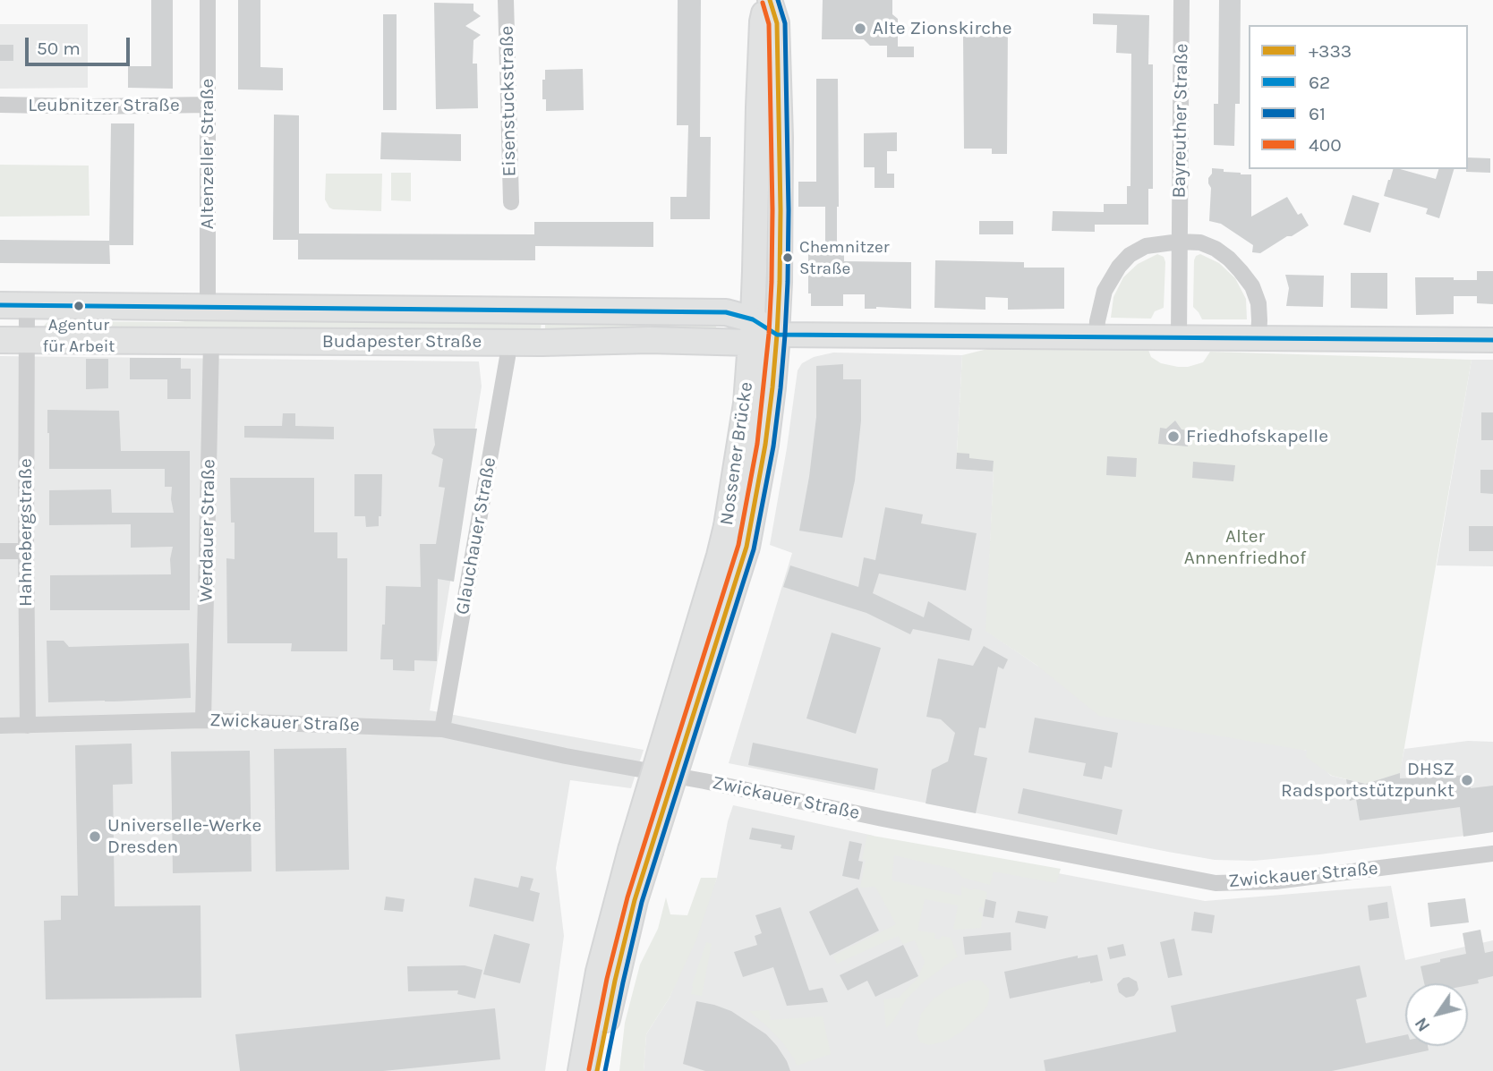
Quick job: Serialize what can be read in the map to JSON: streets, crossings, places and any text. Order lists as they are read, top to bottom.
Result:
{
  "streets": {
    "main road": ["Budapester Straße", "Nossener Brücke"],
    "street": [
      "Eisenstuckstraße",
      "Leubnitzer Straße",
      "Bayreuther Straße",
      "Altenzeller Straße",
      "Werdauer Straße",
      "Hahnebergstraße",
      "Glauchauer Straße",
      "Zwickauer Straße"
    ]
  },
  "crossings": [
    ["Leubnitzer Straße", "Altenzeller Straße"],
    ["Altenzeller Straße", "Budapester Straße"],
    ["Budapester Straße", "Nossener Brücke"],
    ["Budapester Straße", "Werdauer Straße"],
    ["Budapester Straße", "Hahnebergstraße"],
    ["Budapester Straße", "Glauchauer Straße"],
    ["Werdauer Straße", "Zwickauer Straße"],
    ["Hahnebergstraße", "Zwickauer Straße"],
    ["Glauchauer Straße", "Zwickauer Straße"]
  ],
  "parks": ["Alter Annenfriedhof"],
  "places": [
    "Alte Zionskirche",
    "Chemnitzer Straße",
    "Agentur für Arbeit",
    "Friedhofskapelle",
    "DHSZ Radsportstützpunkt",
    "Universelle-Werke Dresden"
  ],
  "lines": [
    "transit line +333",
    "transit line 61",
    "transit line 400",
    "transit line 62"
  ],
  "legend": [
    "+333",
    "62",
    "61",
    "400"
  ],
  "scale_bar": "50 m",
  "north": "bottom left"
}
